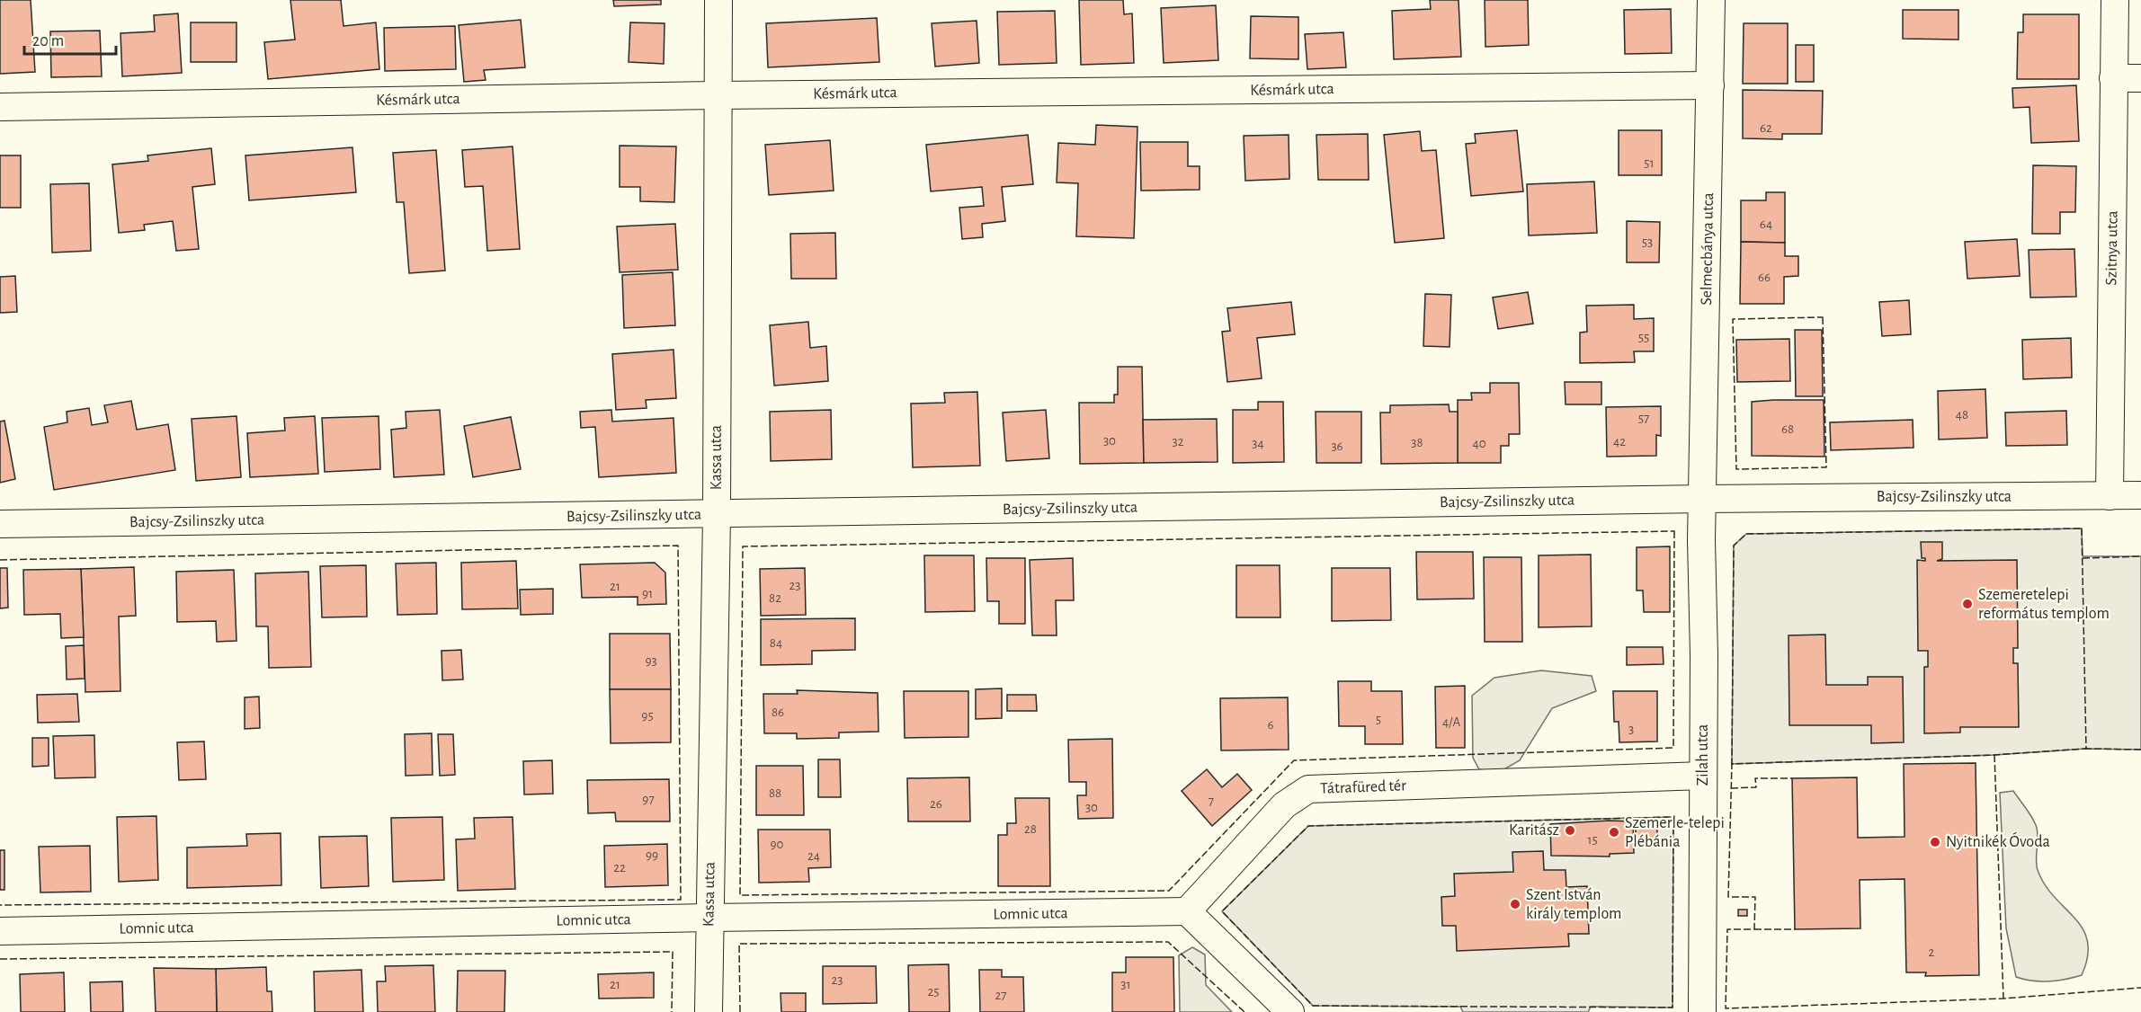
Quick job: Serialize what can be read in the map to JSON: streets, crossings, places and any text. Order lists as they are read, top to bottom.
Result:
{
  "streets": {
    "street": [
      "Késmárk utca",
      "Szitnya utca",
      "Selmecbánya utca",
      "Kassa utca",
      "Bajcsy-Zsilinszky utca",
      "Zilah utca",
      "Tátrafüred tér",
      "Lomnic utca"
    ]
  },
  "crossings": [
    ["Késmárk utca", "Selmecbánya utca"],
    ["Késmárk utca", "Kassa utca"],
    ["Szitnya utca", "Bajcsy-Zsilinszky utca"],
    ["Selmecbánya utca", "Bajcsy-Zsilinszky utca"],
    ["Selmecbánya utca", "Zilah utca"],
    ["Kassa utca", "Bajcsy-Zsilinszky utca"],
    ["Kassa utca", "Lomnic utca"],
    ["Bajcsy-Zsilinszky utca", "Zilah utca"],
    ["Zilah utca", "Tátrafüred tér"],
    ["Tátrafüred tér", "Lomnic utca"]
  ],
  "places": [
    "Szemeretelepi református templom",
    "Karitász",
    "Szemerle-telepi Plébánia",
    "Nyitnikék Óvoda",
    "Szent István király templom"
  ],
  "house_numbers": [
    "62",
    "51",
    "64",
    "53",
    "66",
    "55",
    "48",
    "57",
    "68",
    "30",
    "32",
    "42",
    "38",
    "34",
    "40",
    "36",
    "23",
    "21",
    "91",
    "82",
    "84",
    "93",
    "86",
    "95",
    "5",
    "4/A",
    "6",
    "3",
    "88",
    "97",
    "7",
    "26",
    "30",
    "28",
    "15",
    "90",
    "99",
    "24",
    "22",
    "2",
    "23",
    "21",
    "31",
    "25",
    "27"
  ],
  "scale_bar": "20 m"
}
